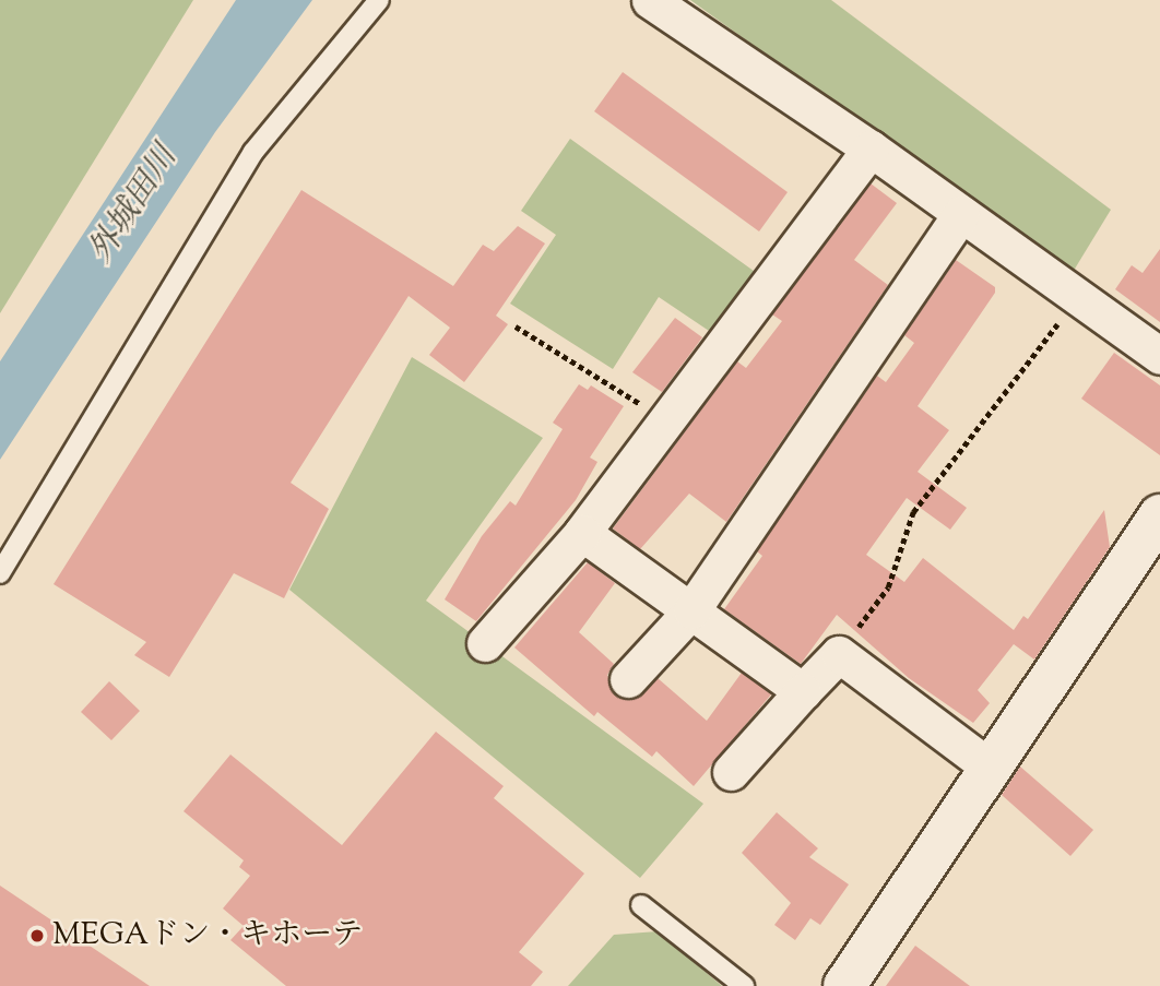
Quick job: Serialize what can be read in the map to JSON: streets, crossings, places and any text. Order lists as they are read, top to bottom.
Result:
{
  "water": ["外城田川"],
  "places": ["MEGAドン・キホーテ"]
}
